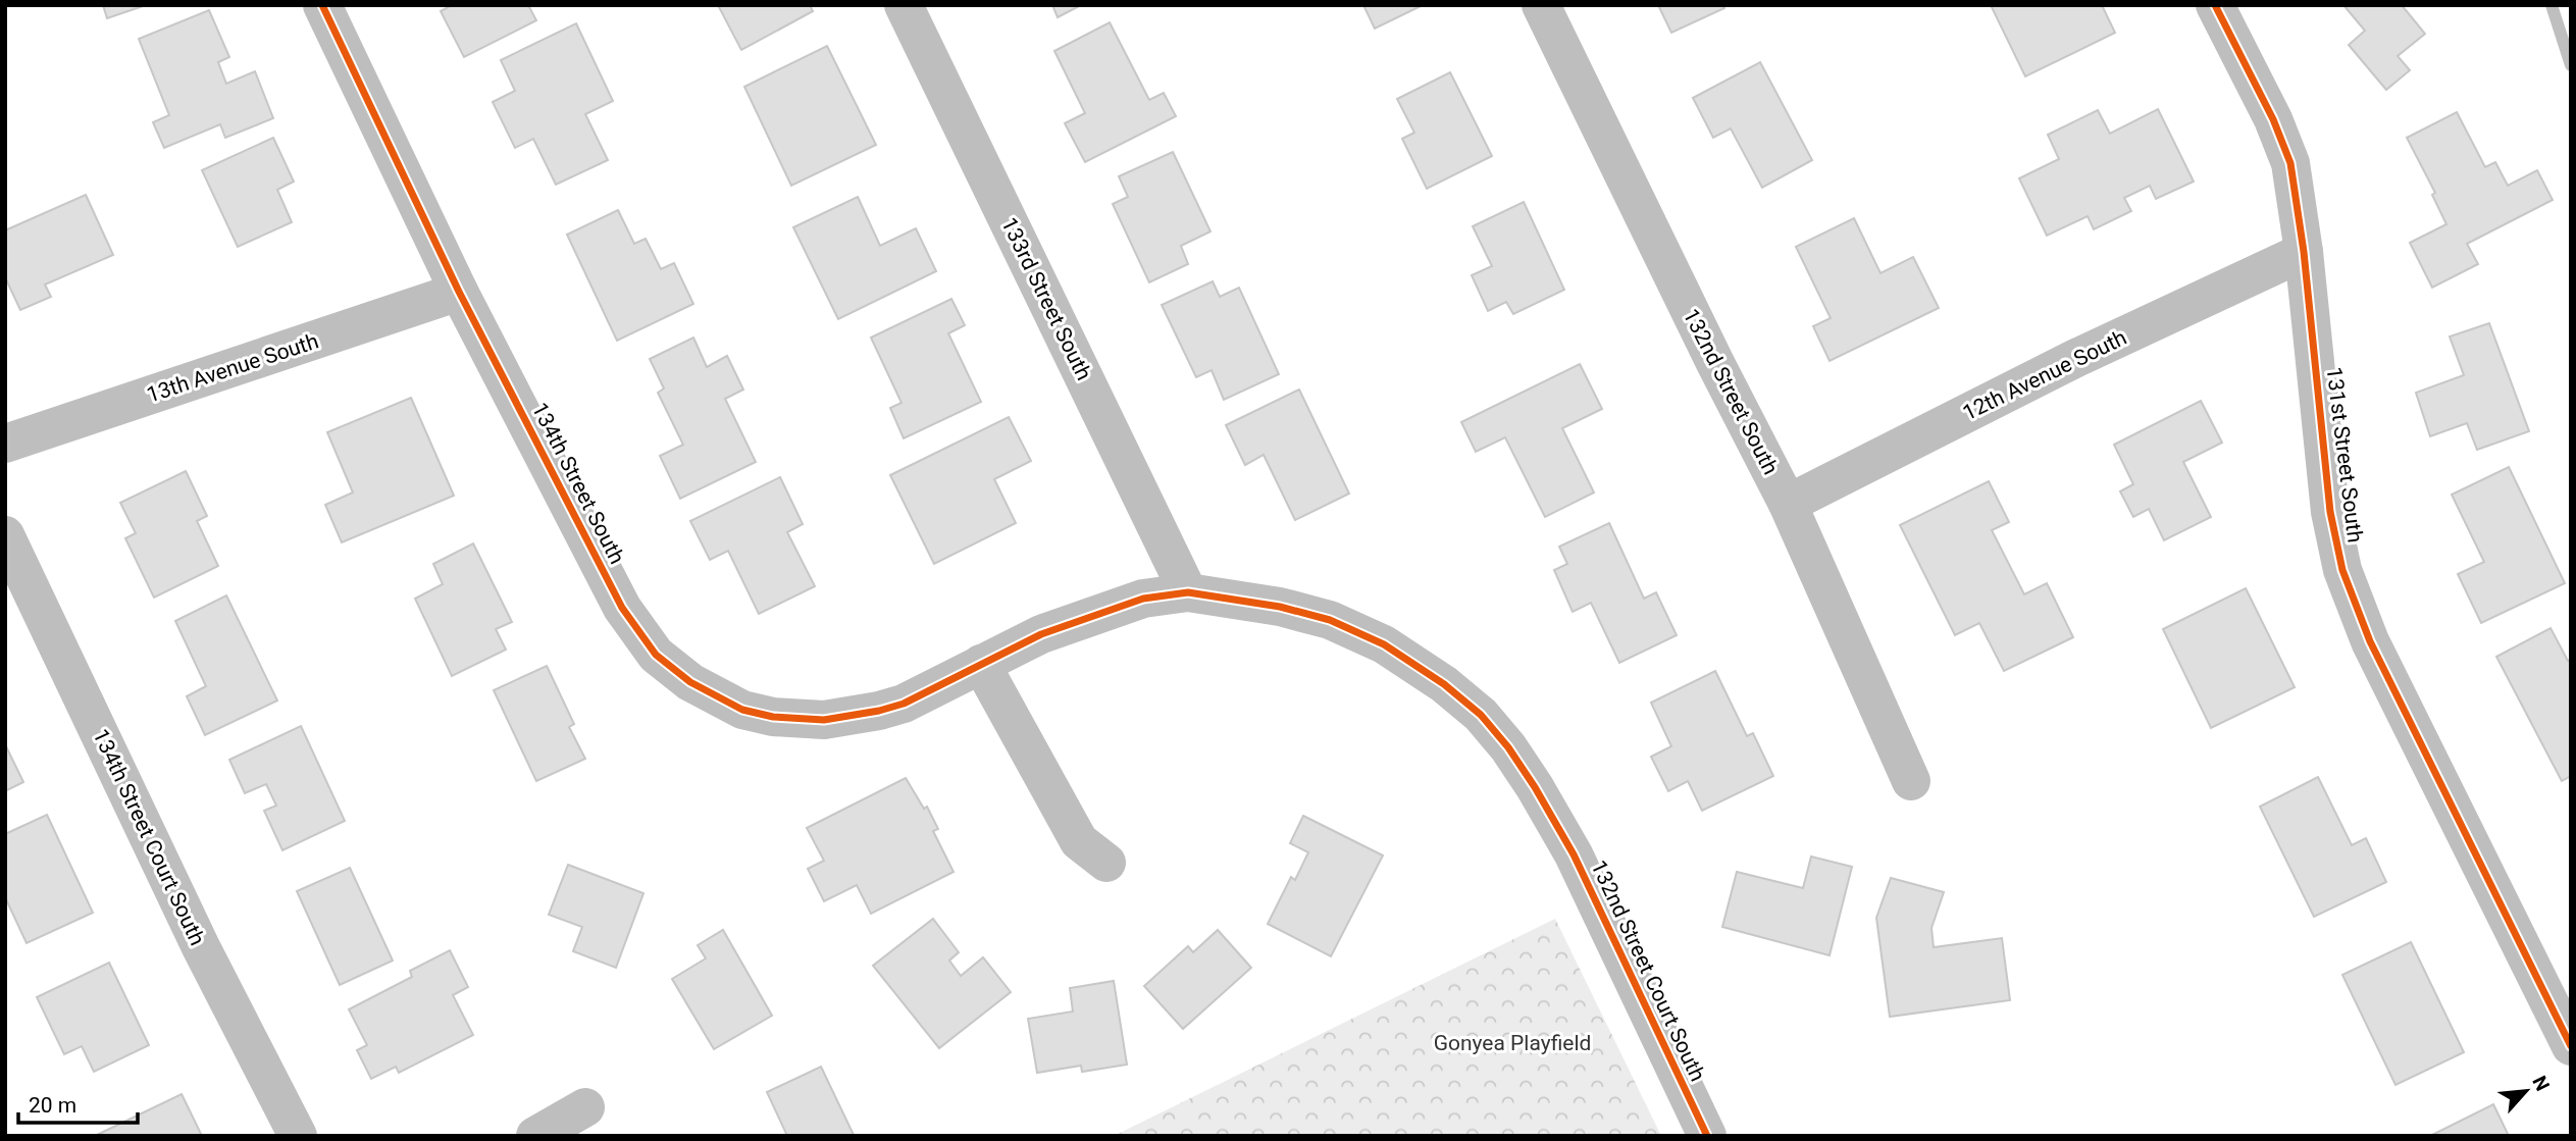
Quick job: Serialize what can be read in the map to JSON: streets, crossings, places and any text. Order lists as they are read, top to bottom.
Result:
{
  "streets": {
    "street": [
      "133rd Street South",
      "13th Avenue South",
      "12th Avenue South",
      "132nd Street South",
      "131st Street South",
      "134th Street South",
      "134th Street Court South",
      "132nd Street Court South"
    ]
  },
  "crossings": [
    ["133rd Street South", "132nd Street Court South"],
    ["13th Avenue South", "134th Street South"],
    ["12th Avenue South", "132nd Street South"],
    ["12th Avenue South", "131st Street South"]
  ],
  "parks": ["Gonyea Playfield"],
  "scale_bar": "20 m",
  "north": "top right"
}
